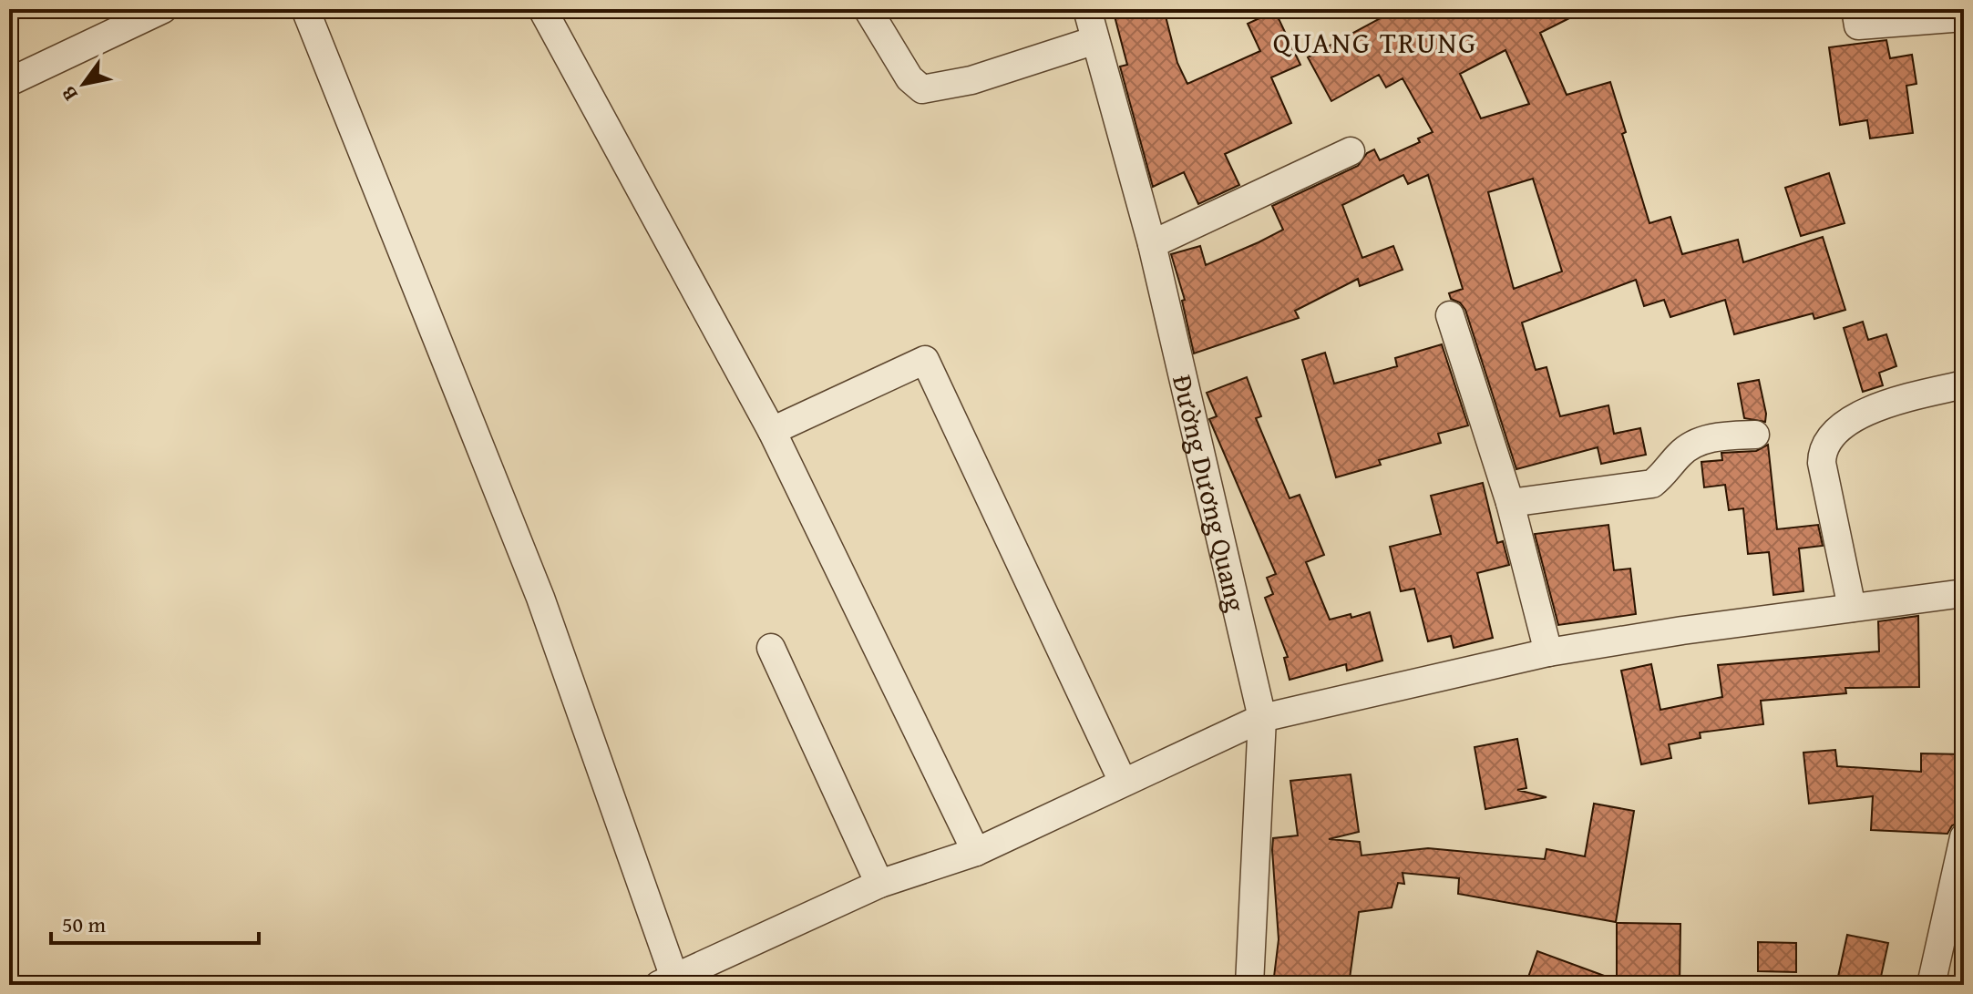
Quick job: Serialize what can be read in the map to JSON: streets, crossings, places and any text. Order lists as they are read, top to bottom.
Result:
{
  "streets": {
    "street": ["Đường Dương Quang"]
  },
  "districts": ["QUANG TRUNG"],
  "scale_bar": "50 m",
  "north": "bottom left"
}
